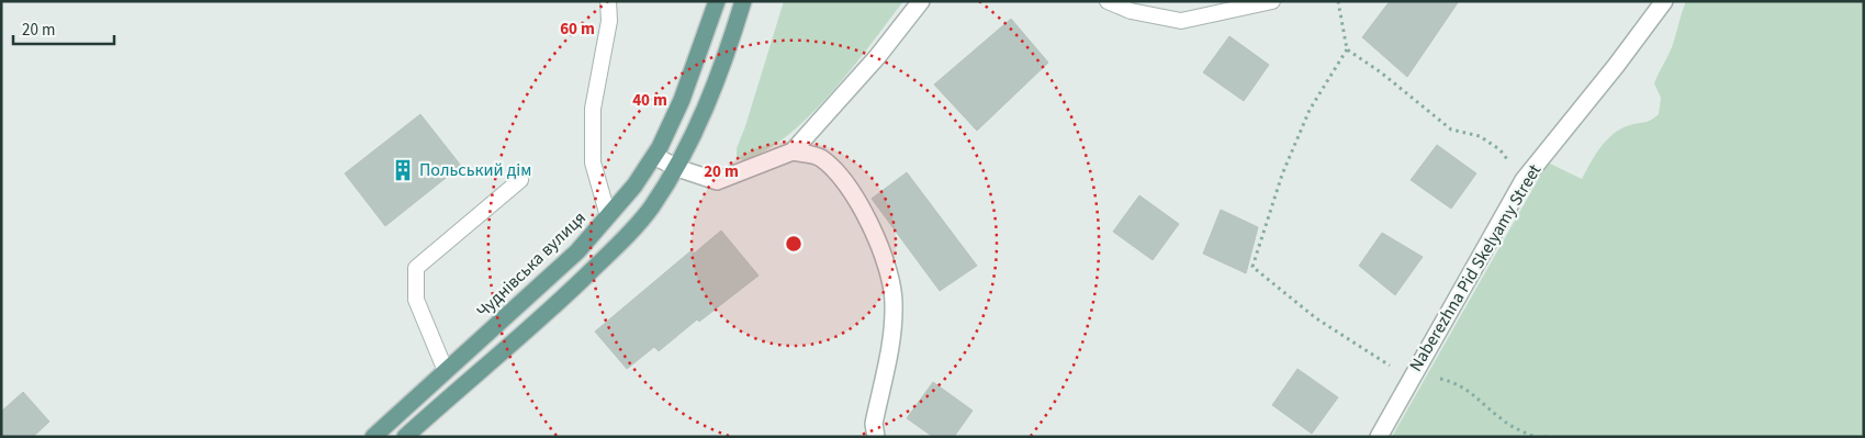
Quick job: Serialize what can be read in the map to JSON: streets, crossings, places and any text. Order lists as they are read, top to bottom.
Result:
{
  "streets": {
    "main road": ["Чуднівська вулиця"],
    "street": ["Naberezhna Pid Skelyamy Street"]
  },
  "places": {
    "building": ["Польський дім"]
  },
  "scale_bar": "20 m",
  "rings": ["60 m", "40 m", "20 m"]
}
